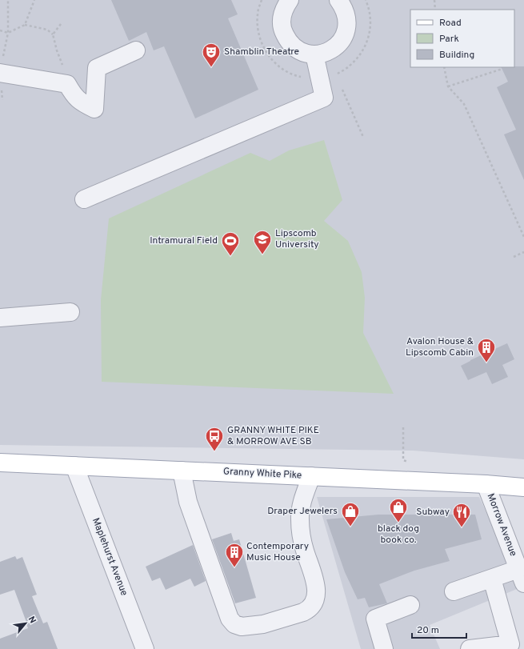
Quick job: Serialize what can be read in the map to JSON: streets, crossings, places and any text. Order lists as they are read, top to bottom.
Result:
{
  "streets": {
    "main road": ["Granny White Pike"],
    "street": ["Morrow Avenue", "Maplehurst Avenue"]
  },
  "crossings": [
    ["Granny White Pike", "Morrow Avenue"],
    ["Granny White Pike", "Maplehurst Avenue"]
  ],
  "places": {
    "theatre": ["Shamblin Theatre"],
    "school or university": ["Lipscomb University"],
    "sports": ["Intramural Field"],
    "building": ["Avalon House & Lipscomb Cabin", "Contemporary Music House"],
    "bus stop": ["GRANNY WHITE PIKE & MORROW AVE SB"],
    "shop": ["black dog book co.", "Draper Jewelers"],
    "restaurant": ["Subway"]
  },
  "legend": ["Road", "Park", "Building"],
  "scale_bar": "20 m",
  "north": "top right"
}
